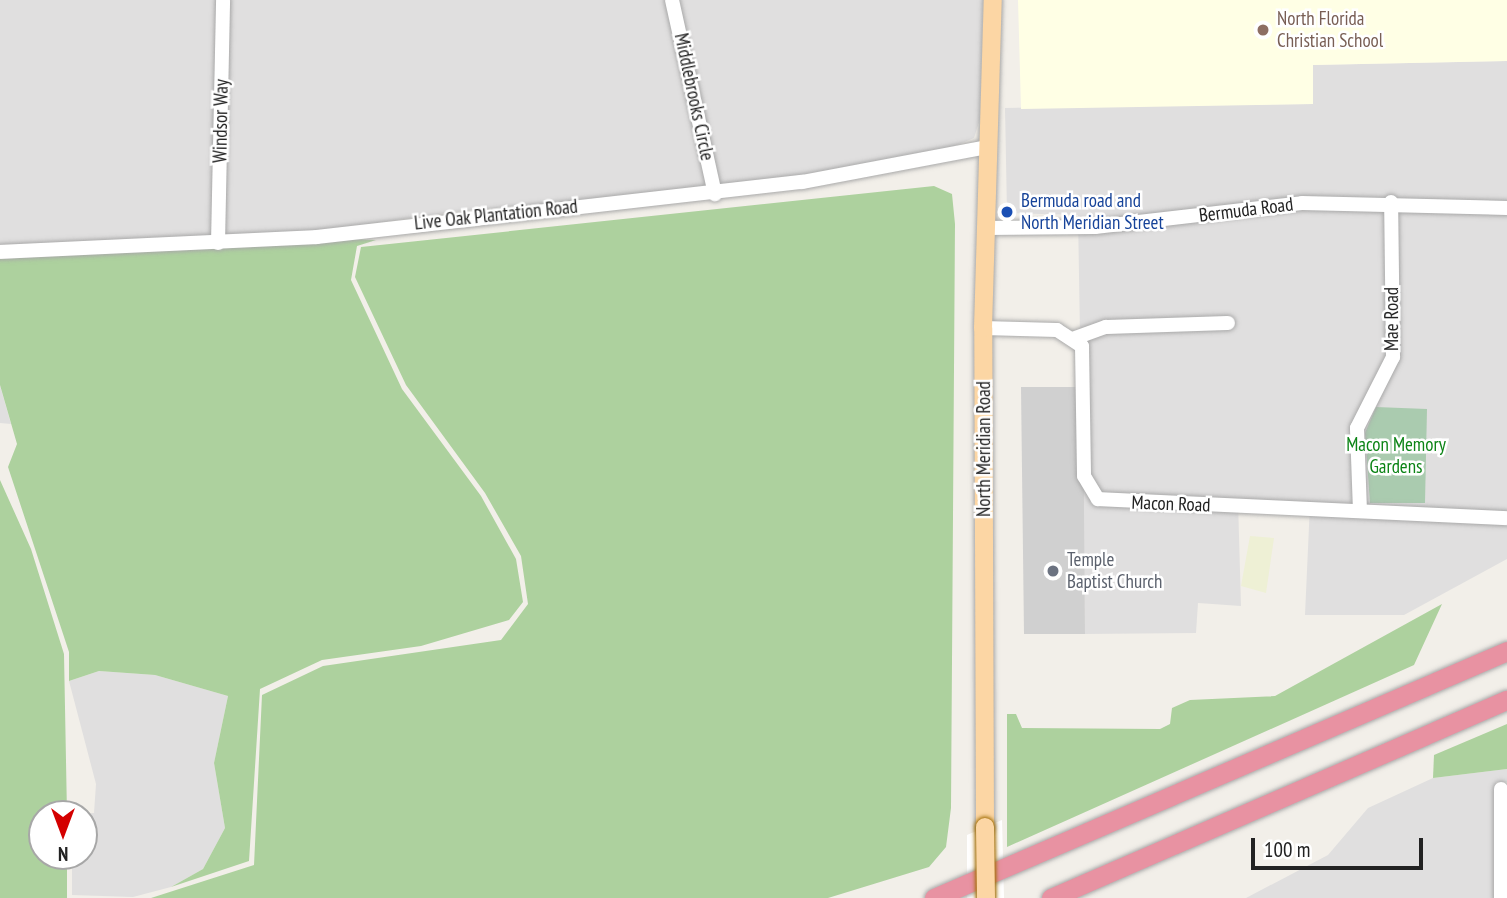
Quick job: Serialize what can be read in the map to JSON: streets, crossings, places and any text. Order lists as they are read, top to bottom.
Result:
{
  "streets": {
    "main road": ["North Meridian Road"],
    "street": [
      "Middlebrooks Circle",
      "Windsor Way",
      "Bermuda Road",
      "Live Oak Plantation Road",
      "Mae Road",
      "Macon Road"
    ]
  },
  "crossings": [
    ["Middlebrooks Circle", "Live Oak Plantation Road"],
    ["Windsor Way", "Live Oak Plantation Road"],
    ["Bermuda Road", "Mae Road"],
    ["Bermuda Road", "North Meridian Road"],
    ["Live Oak Plantation Road", "North Meridian Road"],
    ["Mae Road", "Macon Road"]
  ],
  "parks": ["Macon Memory Gardens"],
  "places": ["North Florida Christian School", "Bermuda road and North Meridian Street", "Temple Baptist Church"],
  "scale_bar": "100 m",
  "north": "bottom"
}
